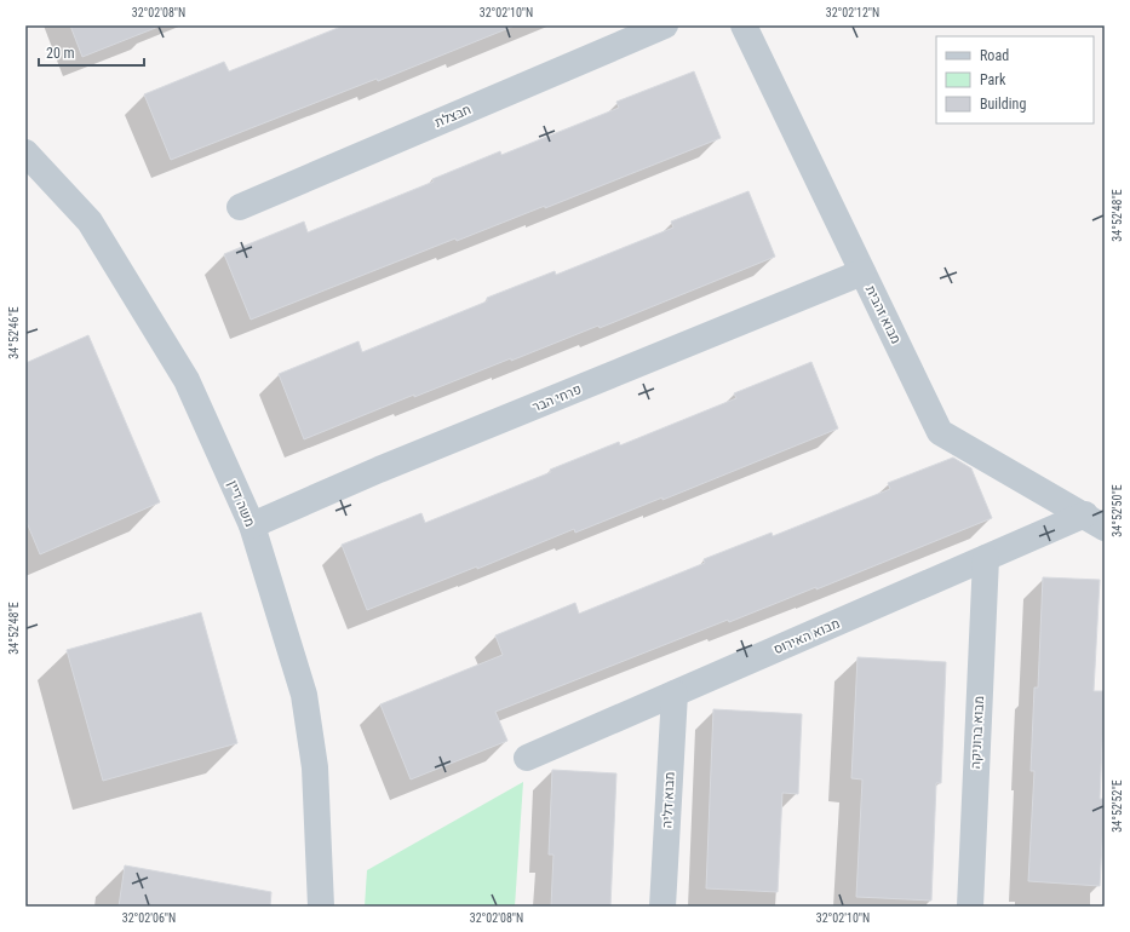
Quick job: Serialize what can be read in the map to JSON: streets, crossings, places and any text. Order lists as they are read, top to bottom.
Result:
{
  "streets": {
    "street": [
      "חבצלת",
      "מבוא זהבית",
      "פרחי הבר",
      "משה דיין",
      "מבוא האירוס",
      "מבוא ברוניקה",
      "מבוא דליה"
    ]
  },
  "crossings": [
    ["מבוא זהבית", "פרחי הבר"],
    ["מבוא זהבית", "מבוא האירוס"],
    ["פרחי הבר", "משה דיין"],
    ["מבוא האירוס", "מבוא ברוניקה"],
    ["מבוא האירוס", "מבוא דליה"]
  ],
  "legend": ["Road", "Park", "Building"],
  "scale_bar": "20 m",
  "coordinates": [
    "32°02'08\"N",
    "32°02'10\"N",
    "32°02'12\"N",
    "34°52'48\"E",
    "34°52'46\"E",
    "34°52'50\"E",
    "34°52'52\"E",
    "32°02'06\"N"
  ]
}
